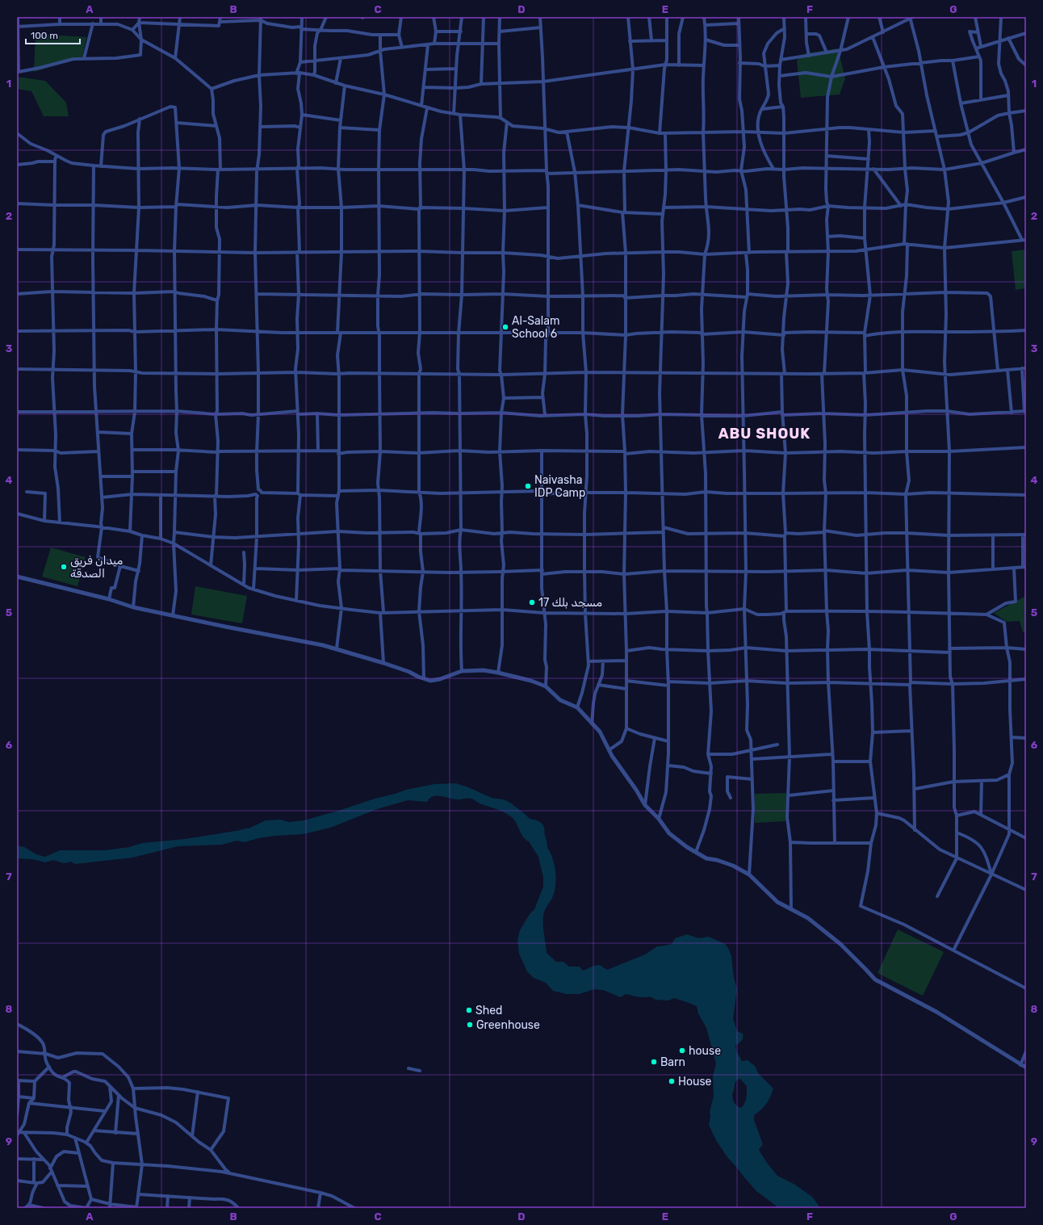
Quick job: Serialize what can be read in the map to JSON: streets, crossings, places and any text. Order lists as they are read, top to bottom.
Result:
{
  "districts": ["ABU SHOUK"],
  "places": [
    "Al-Salam School 6",
    "Naivasha IDP Camp",
    "ميدان فريق الصدقة",
    "مسجد بلك 17",
    "Shed",
    "Greenhouse",
    "house",
    "Barn",
    "House"
  ],
  "scale_bar": "100 m",
  "grid": {
    "columns": [
      "A",
      "B",
      "C",
      "D",
      "E",
      "F",
      "G"
    ],
    "rows": [
      "1",
      "2",
      "3",
      "4",
      "5",
      "6",
      "7",
      "8",
      "9"
    ]
  }
}
